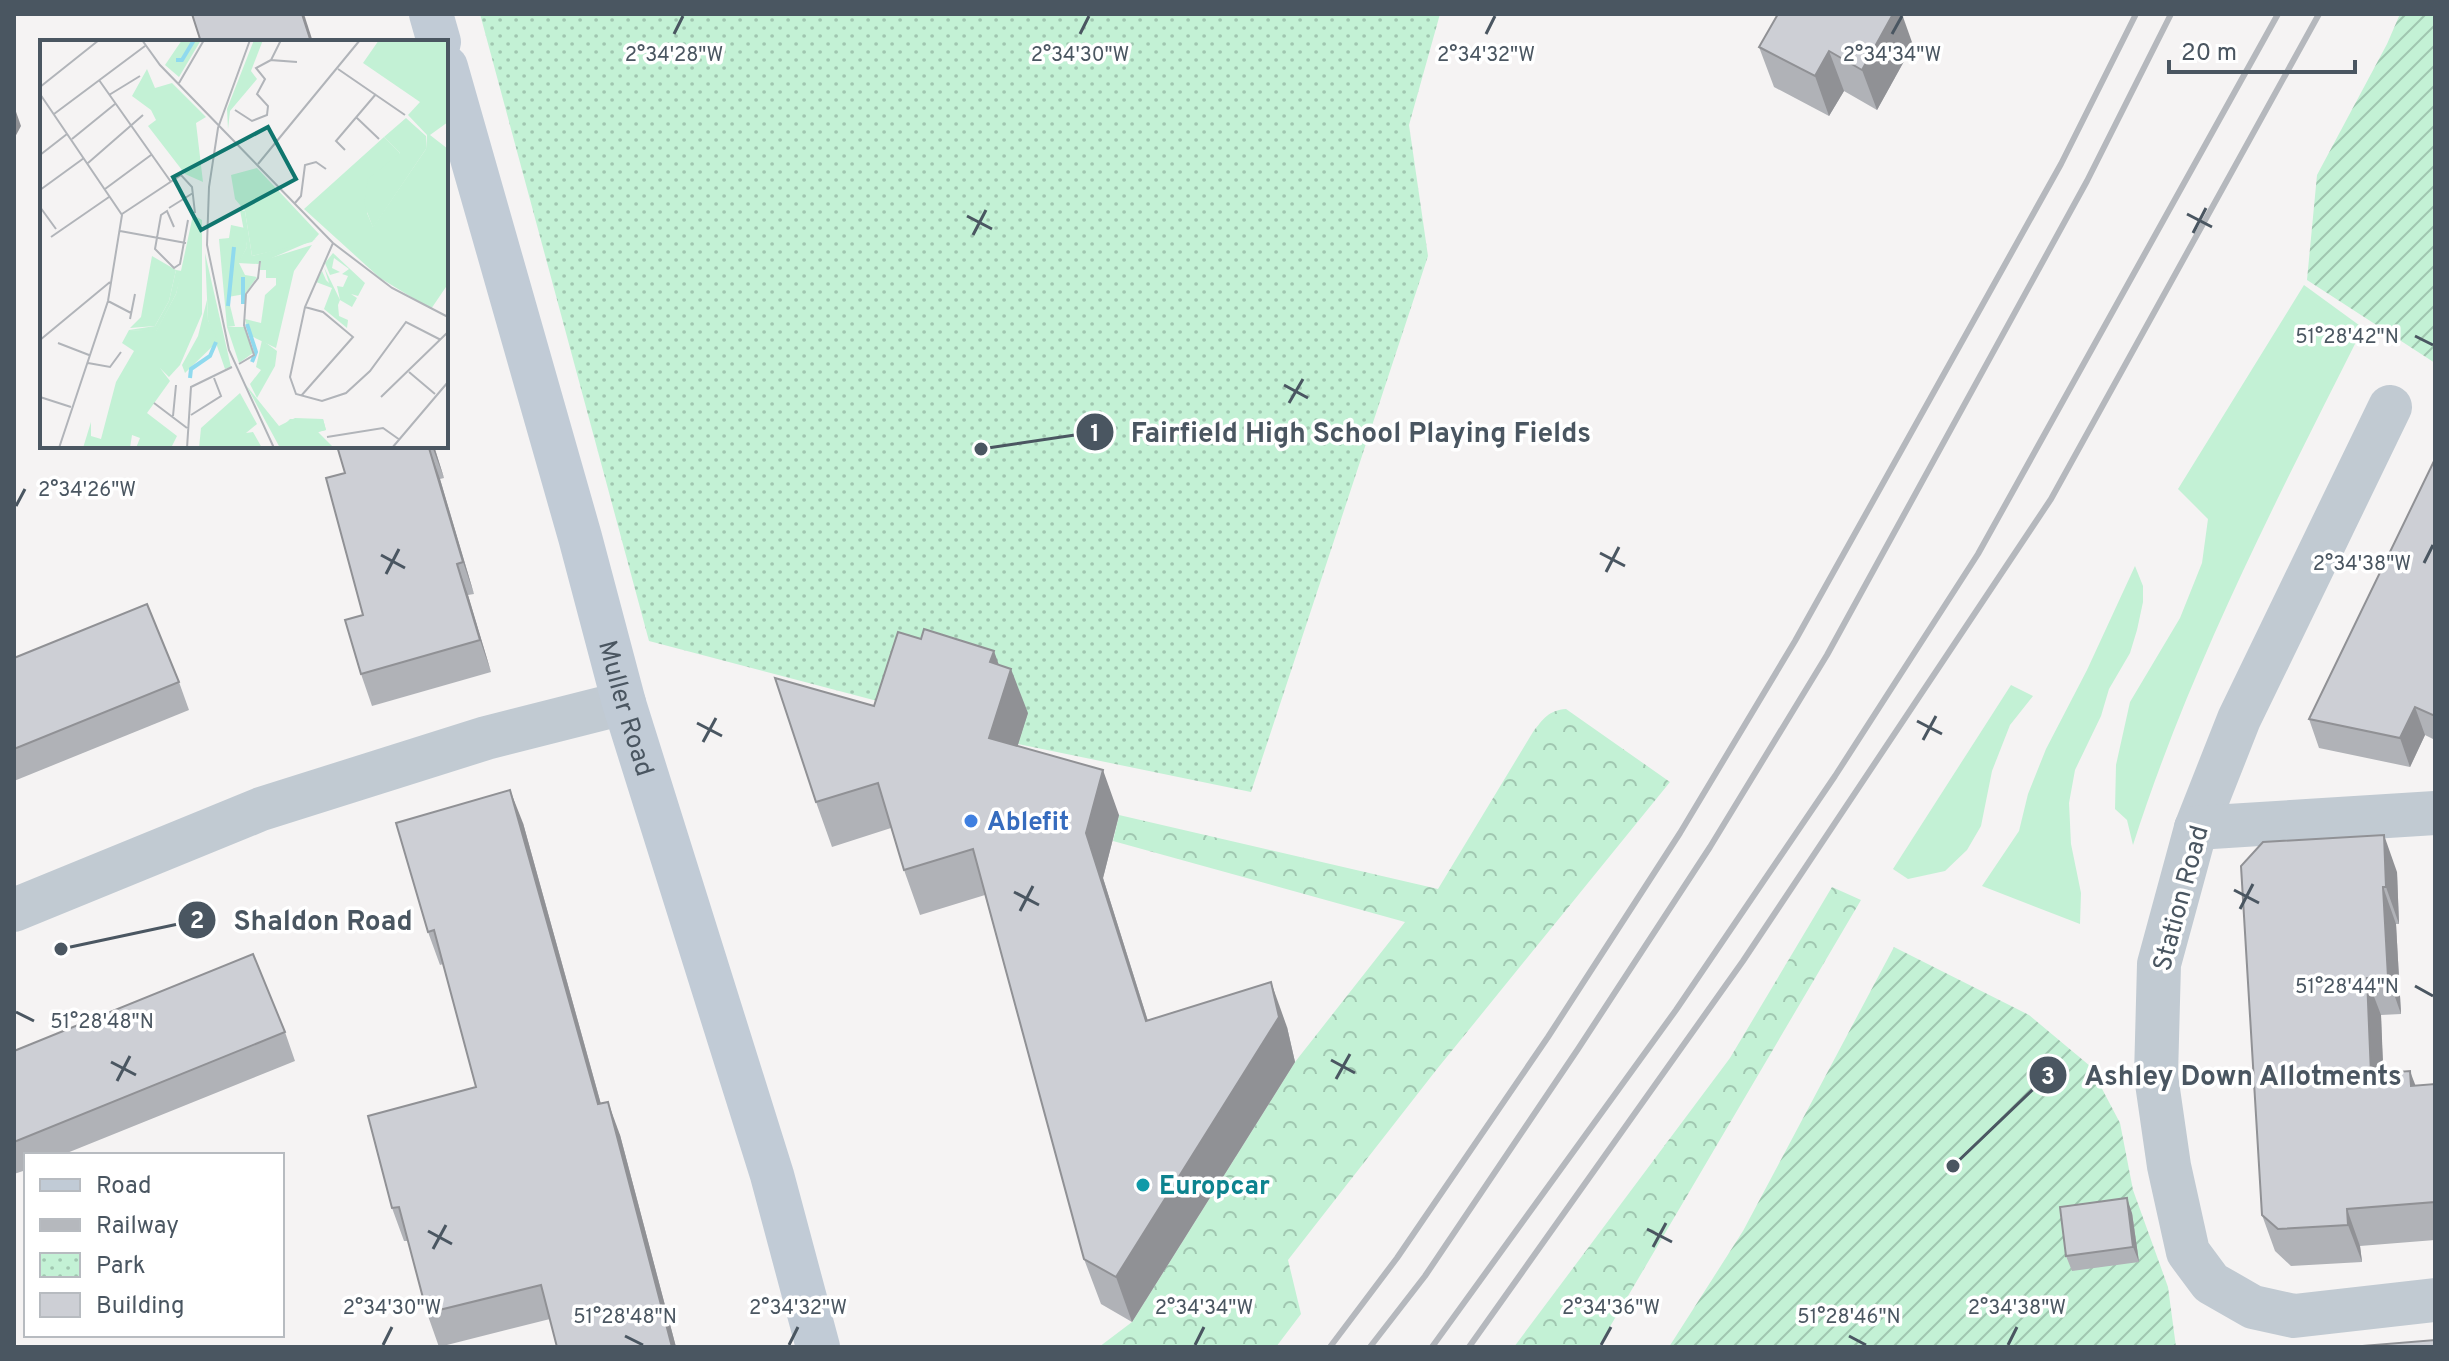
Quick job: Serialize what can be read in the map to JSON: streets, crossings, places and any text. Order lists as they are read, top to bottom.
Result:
{
  "streets": {
    "main road": ["Muller Road"],
    "street": ["Station Road"]
  },
  "places": [
    "Fairfield High School Playing Fields",
    "Ablefit",
    "Shaldon Road",
    "Ashley Down Allotments",
    "Europcar"
  ],
  "legend": [
    "Road",
    "Railway",
    "Park",
    "Building"
  ],
  "scale_bar": "20 m",
  "coordinates": [
    "2°34'28\"W",
    "2°34'30\"W",
    "2°34'32\"W",
    "2°34'34\"W",
    "51°28'42\"N",
    "2°34'26\"W",
    "2°34'38\"W",
    "51°28'44\"N",
    "51°28'48\"N",
    "2°34'36\"W",
    "51°28'46\"N"
  ]
}
